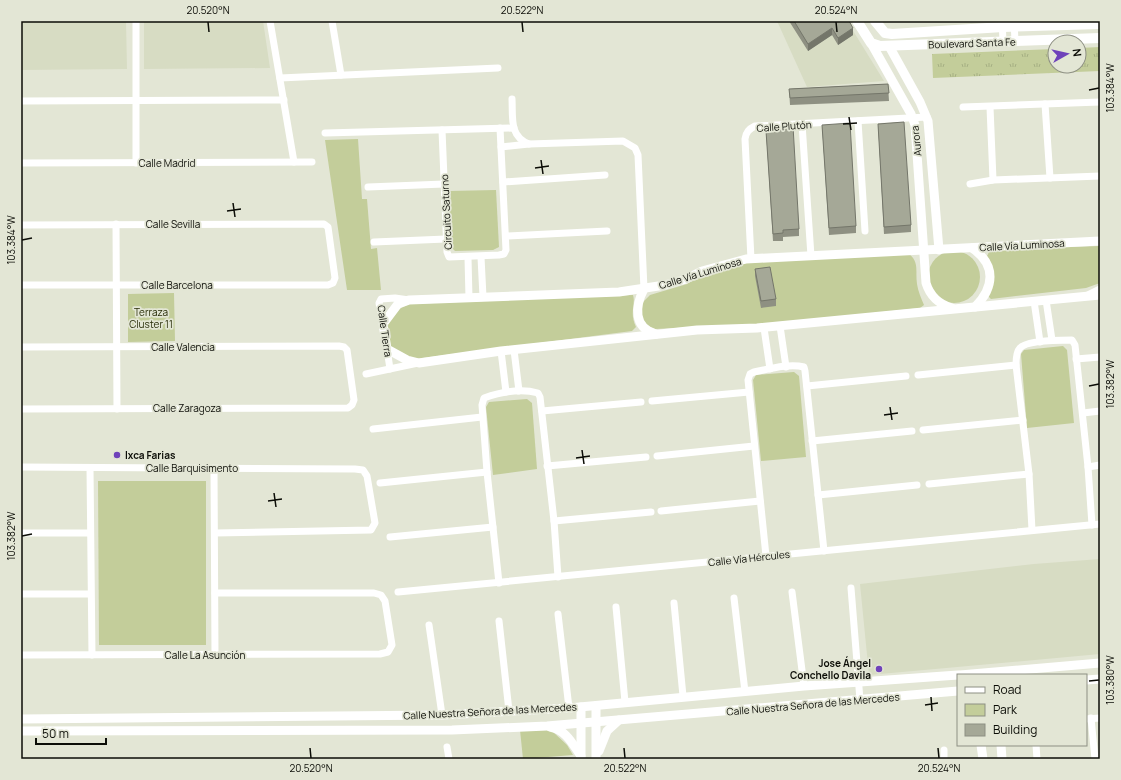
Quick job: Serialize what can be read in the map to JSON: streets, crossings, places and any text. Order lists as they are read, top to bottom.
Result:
{
  "streets": {
    "main road": ["Boulevard Santa Fe"],
    "street": [
      "Calle Plutón",
      "Aurora",
      "Calle Madrid",
      "Circuito Saturno",
      "Calle Sevilla",
      "Calle Vía Luminosa",
      "Calle Barcelona",
      "Calle Tierra",
      "Calle Valencia",
      "Calle Zaragoza",
      "Calle Barquisimento",
      "Calle Vía Hércules",
      "Calle La Asunción",
      "Calle Nuestra Señora de las Mercedes"
    ]
  },
  "crossings": [
    ["Boulevard Santa Fe", "Aurora"],
    ["Calle Plutón", "Aurora"],
    ["Calle Plutón", "Calle Vía Luminosa"],
    ["Aurora", "Calle Vía Luminosa"],
    ["Calle Sevilla", "Calle Barcelona"],
    ["Calle Vía Luminosa", "Calle Tierra"],
    ["Calle Valencia", "Calle Zaragoza"]
  ],
  "parks": ["Terraza Cluster 11"],
  "places": ["Ixca Farias", "Jose Ángel Conchello Davila"],
  "legend": ["Road", "Park", "Building"],
  "scale_bar": "50 m",
  "north": "right",
  "coordinates": [
    "20.520°N",
    "20.522°N",
    "20.524°N",
    "103.384°W",
    "103.382°W",
    "103.380°W"
  ]
}
